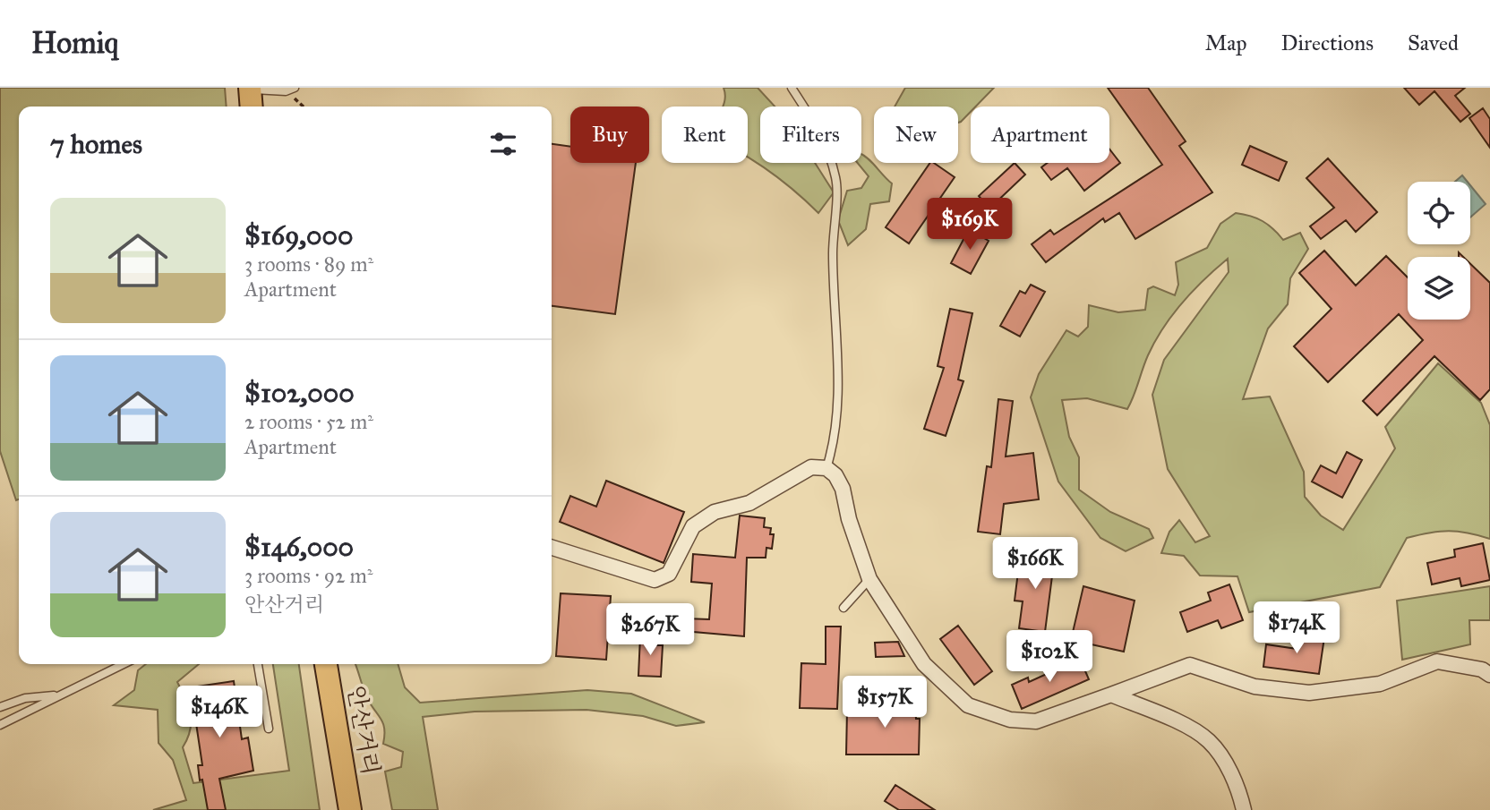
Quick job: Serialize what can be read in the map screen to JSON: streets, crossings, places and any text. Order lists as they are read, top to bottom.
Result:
{
  "streets": {
    "main road": ["안산거리"]
  },
  "page": {
    "header": "Homiq",
    "nav": ["Map", "Directions", "Saved"],
    "chip": [
      "Buy",
      "Rent",
      "Filters",
      "New",
      "Apartment"
    ],
    "heading": "7 homes",
    "list": [
      {
        "name": "$169,000",
        "note": "3 rooms · 89 m² · Apartment"
      },
      {
        "name": "$102,000",
        "note": "2 rooms · 52 m² · Apartment"
      },
      {
        "name": "$146,000",
        "note": "3 rooms · 92 m² · 안산거리"
      }
    ],
    "price": [
      "$169K",
      "$166K",
      "$174K",
      "$267K",
      "$102K",
      "$157K",
      "$146K"
    ]
  }
}
